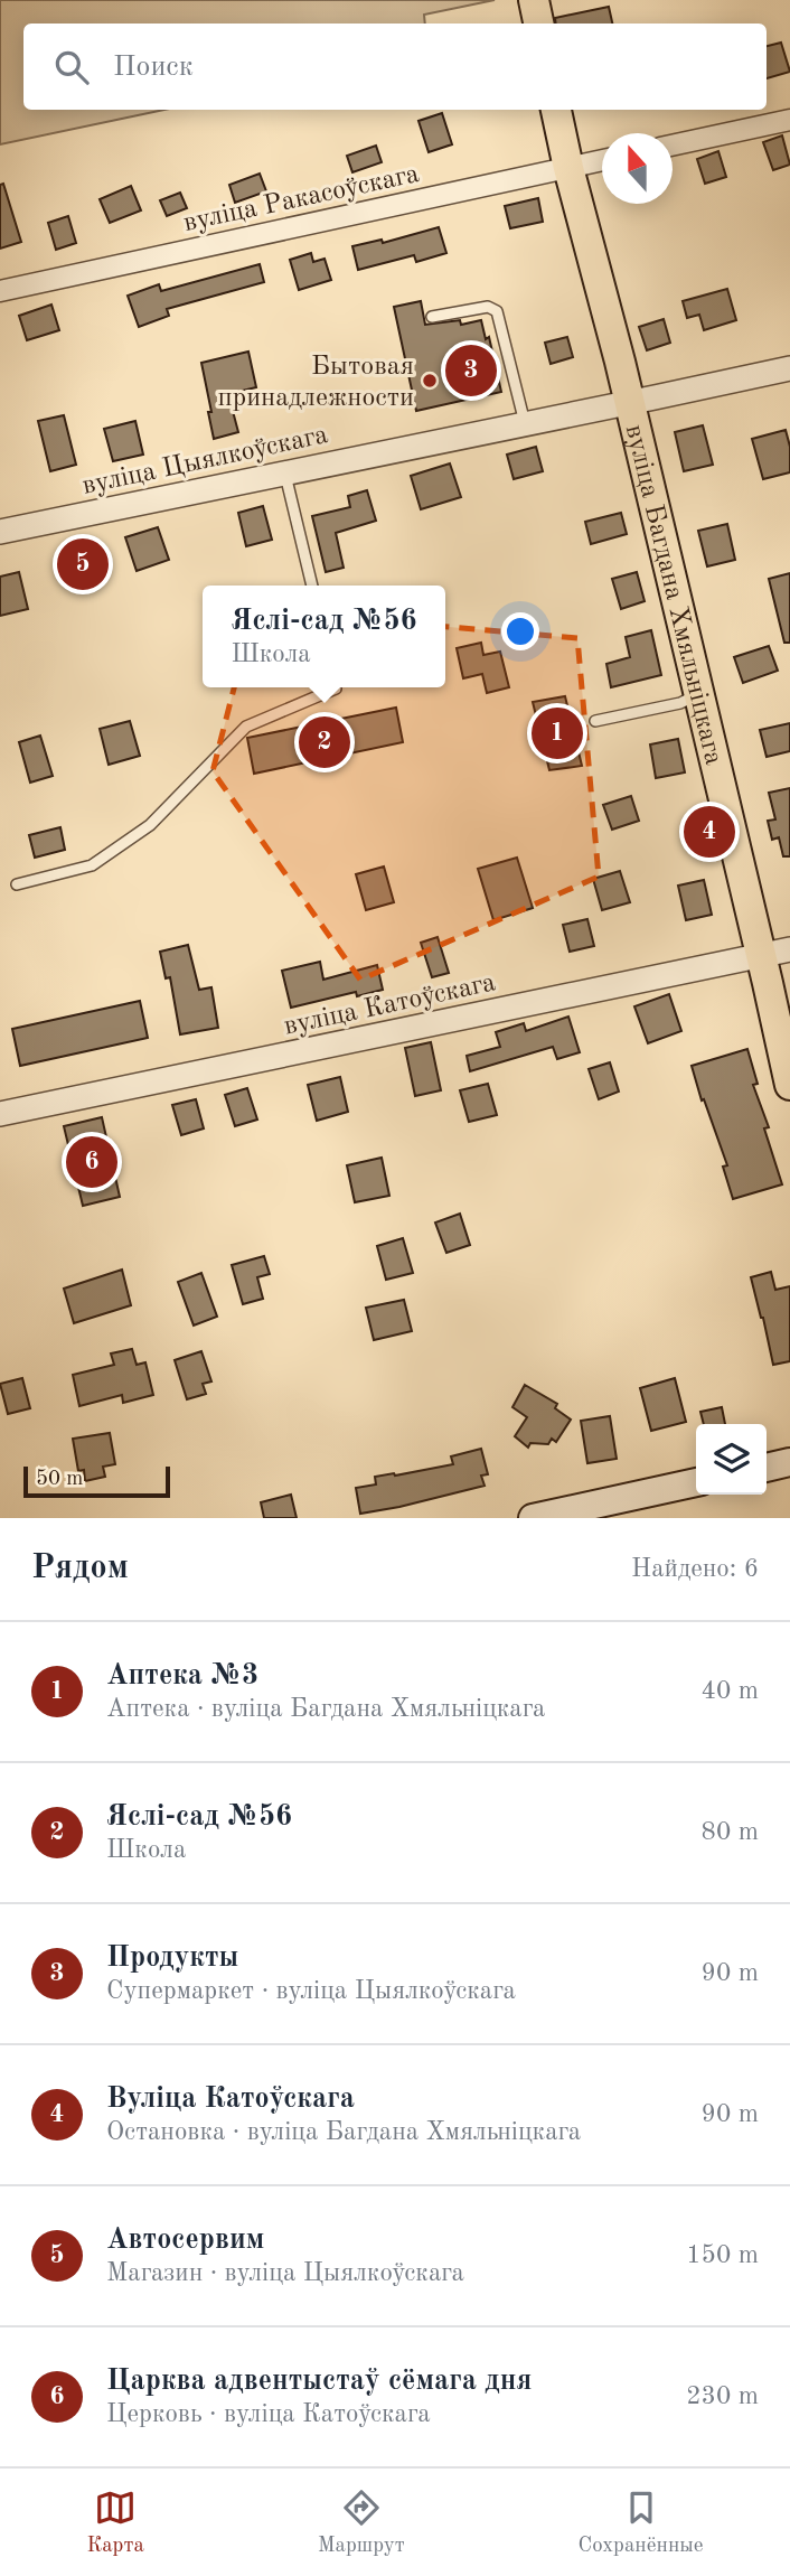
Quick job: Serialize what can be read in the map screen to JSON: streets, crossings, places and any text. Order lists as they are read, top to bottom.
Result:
{
  "streets": {
    "main road": ["вуліца Багдана Хмяльніцкага"],
    "street": ["вуліца Ракасоўскага", "вуліца Цыялкоўскага", "вуліца Катоўскага"]
  },
  "crossings": [
    ["вуліца Ракасоўскага", "вуліца Багдана Хмяльніцкага"],
    ["вуліца Цыялкоўскага", "вуліца Багдана Хмяльніцкага"],
    ["вуліца Багдана Хмяльніцкага", "вуліца Катоўскага"]
  ],
  "places": ["Бытовая принадлежности"],
  "scale_bar": "50 m",
  "north": "top",
  "page": {
    "search": "Поиск",
    "pins": [
      "3",
      "5",
      "1",
      "2",
      "4",
      "6"
    ],
    "popup": ["Яслі-сад №56", "Школа"],
    "scale": "50 m",
    "heading": ["Рядом", "Найдено: 6"],
    "list": [
      {
        "mark": "1",
        "name": "Аптека №3",
        "note": "Аптека · вуліца Багдана Хмяльніцкага",
        "value": "40 m"
      },
      {
        "mark": "2",
        "name": "Яслі-сад №56",
        "note": "Школа",
        "value": "80 m"
      },
      {
        "mark": "3",
        "name": "Продукты",
        "note": "Супермаркет · вуліца Цыялкоўскага",
        "value": "90 m"
      },
      {
        "mark": "4",
        "name": "Вуліца Катоўскага",
        "note": "Остановка · вуліца Багдана Хмяльніцкага",
        "value": "90 m"
      },
      {
        "mark": "5",
        "name": "Автосервим",
        "note": "Магазин · вуліца Цыялкоўскага",
        "value": "150 m"
      },
      {
        "mark": "6",
        "name": "Царква адвентыстаў сёмага дня",
        "note": "Церковь · вуліца Катоўскага",
        "value": "230 m"
      }
    ],
    "nav": ["Карта", "Маршрут", "Сохранённые"]
  }
}
